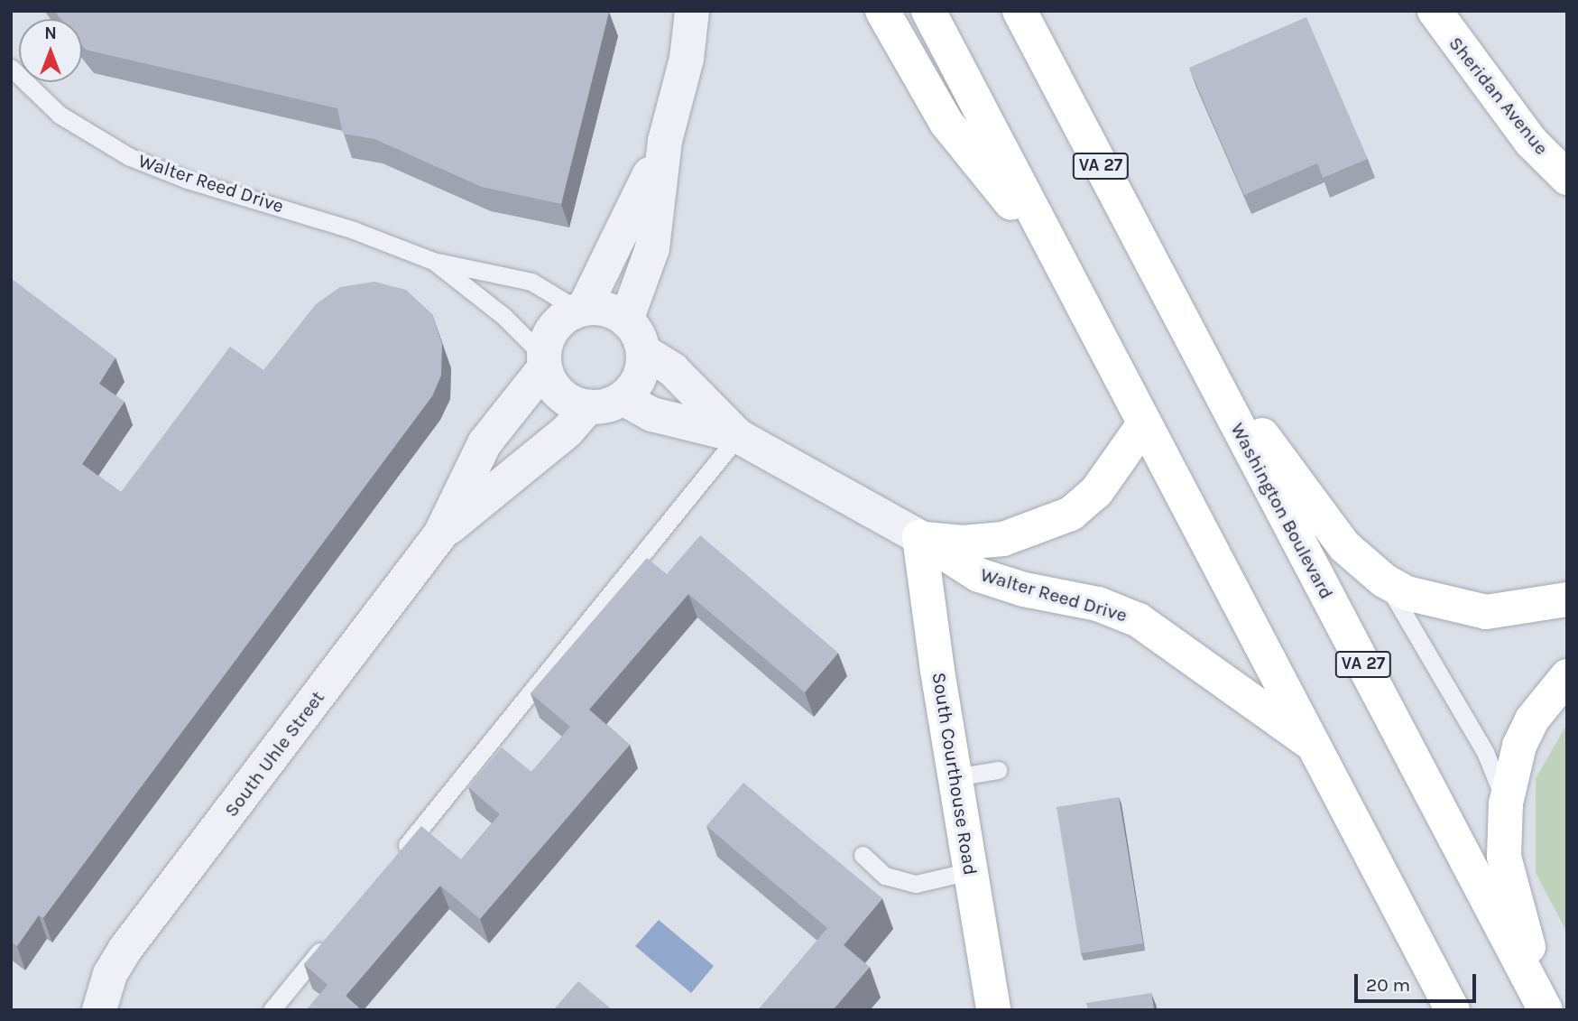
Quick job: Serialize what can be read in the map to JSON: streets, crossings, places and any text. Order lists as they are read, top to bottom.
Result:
{
  "streets": {
    "main road": [
      "Sheridan Avenue",
      "VA 27",
      "Walter Reed Drive",
      "Washington Boulevard",
      "South Courthouse Road"
    ],
    "street": ["South Uhle Street"]
  },
  "crossings": [
    ["Walter Reed Drive", "South Uhle Street"],
    ["Walter Reed Drive", "South Courthouse Road"]
  ],
  "scale_bar": "20 m",
  "north": "top"
}
